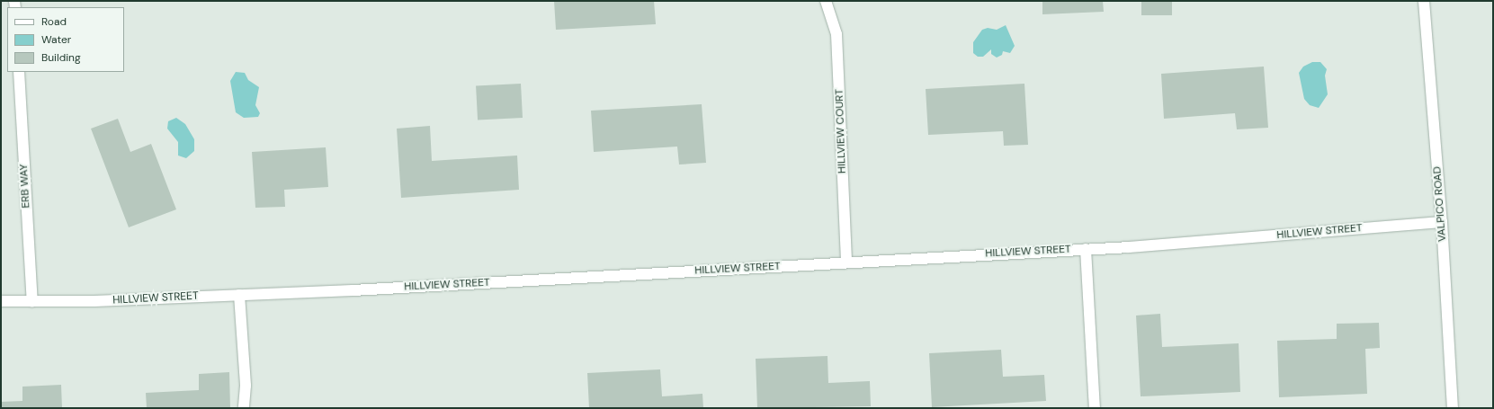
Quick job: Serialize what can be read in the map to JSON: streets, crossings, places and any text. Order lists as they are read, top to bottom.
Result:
{
  "streets": {
    "street": [
      "HILLVIEW COURT",
      "ERB WAY",
      "VALPICO ROAD",
      "HILLVIEW STREET"
    ]
  },
  "crossings": [
    ["HILLVIEW COURT", "HILLVIEW STREET"],
    ["ERB WAY", "HILLVIEW STREET"],
    ["VALPICO ROAD", "HILLVIEW STREET"]
  ],
  "legend": ["Road", "Water", "Building"]
}
